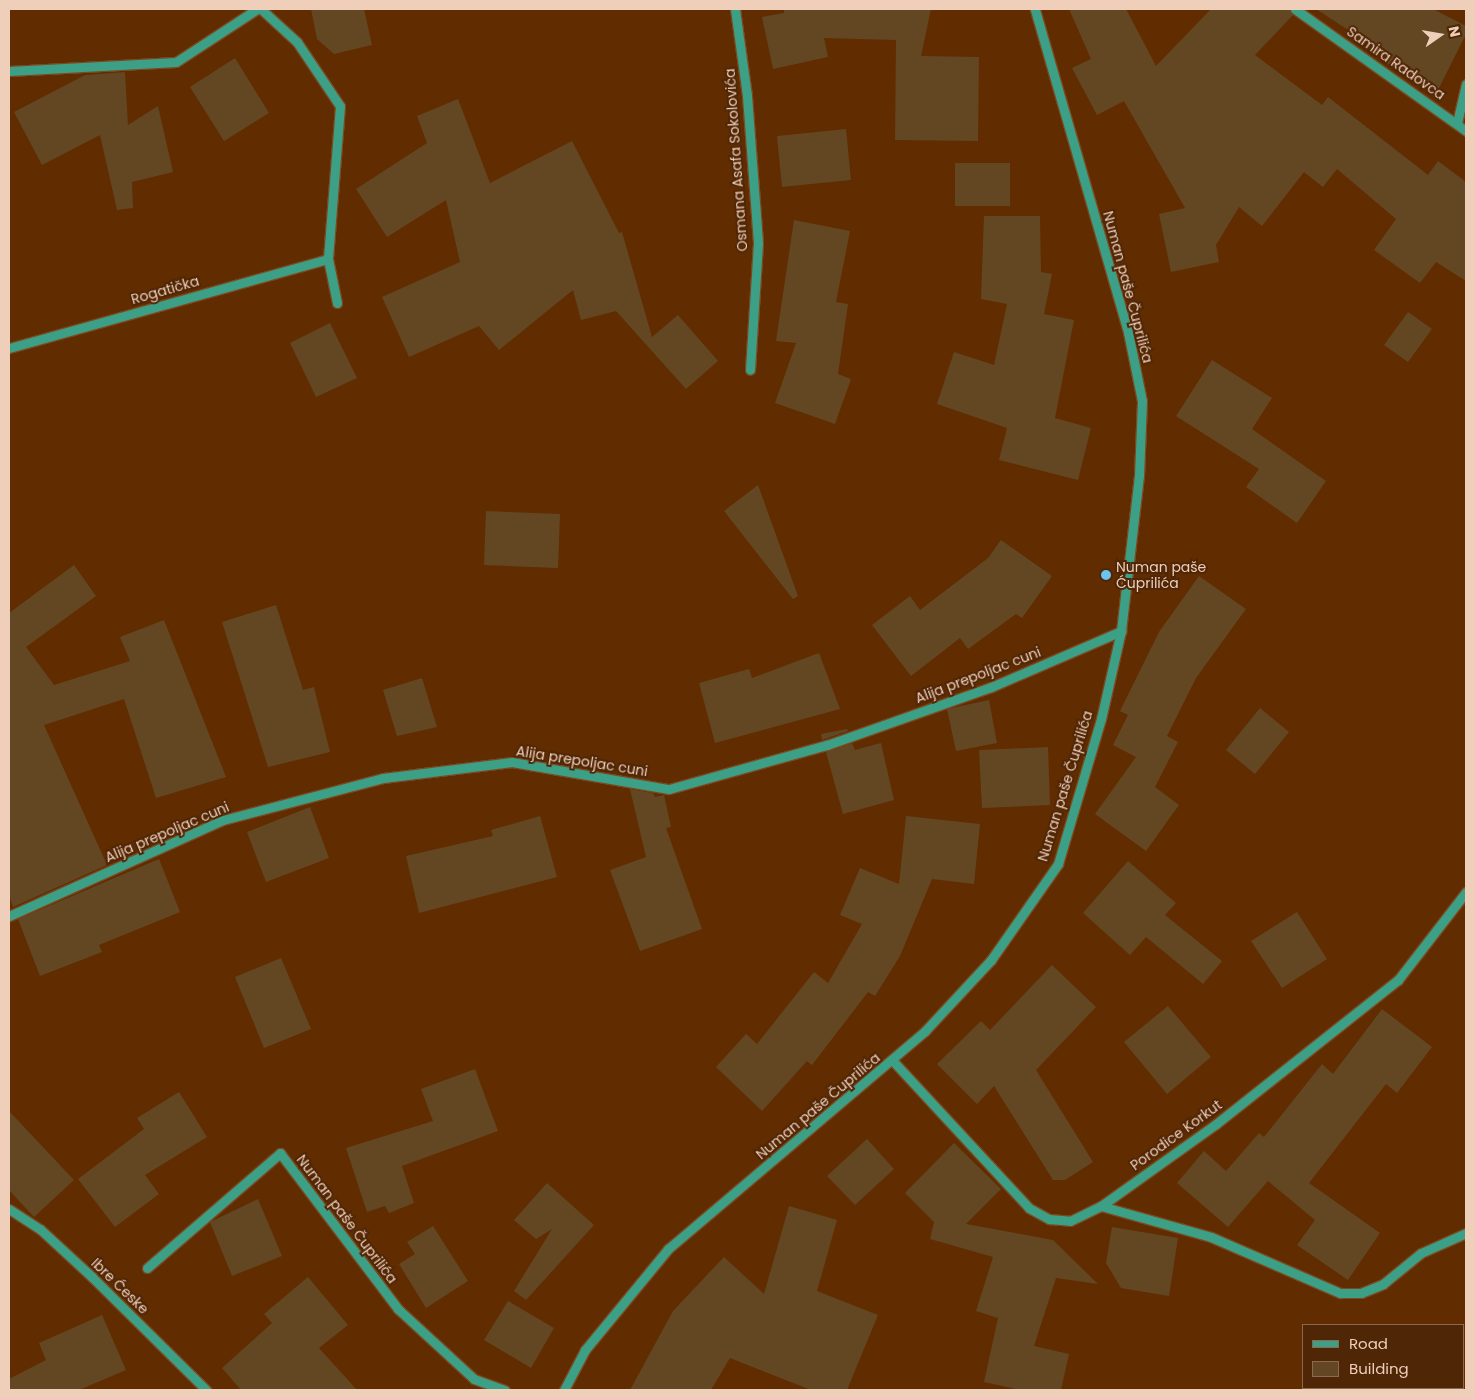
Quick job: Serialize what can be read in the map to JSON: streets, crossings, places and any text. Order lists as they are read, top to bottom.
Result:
{
  "streets": {
    "street": [
      "Samira Radovca",
      "Osmana Asafa Sokolovića",
      "Numan paše Čuprilića",
      "Rogatička",
      "Alija prepoljac cuni",
      "Porodice Korkut",
      "Ibre Ćeske"
    ]
  },
  "crossings": [
    ["Numan paše Čuprilića", "Alija prepoljac cuni"],
    ["Numan paše Čuprilića", "Porodice Korkut"]
  ],
  "places": ["Numan paše Ćuprilića"],
  "legend": ["Road", "Building"],
  "north": "right"
}
